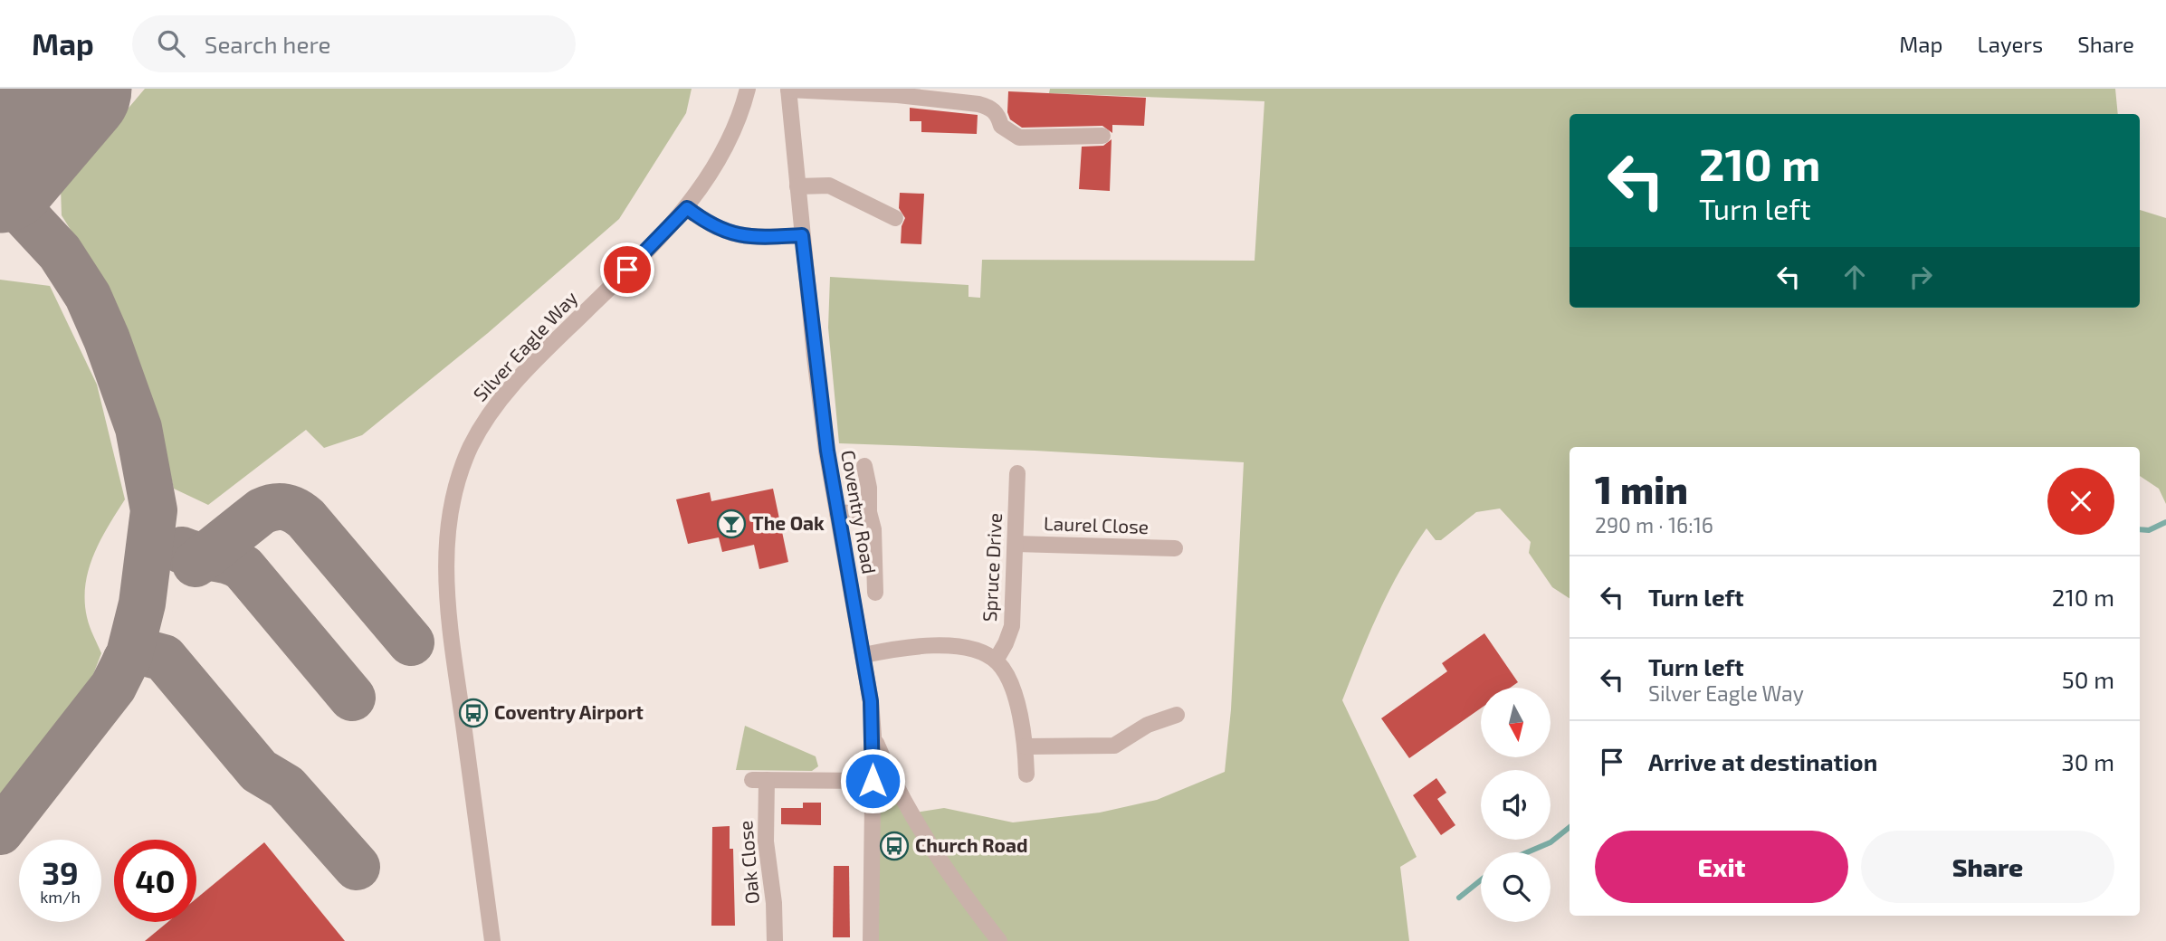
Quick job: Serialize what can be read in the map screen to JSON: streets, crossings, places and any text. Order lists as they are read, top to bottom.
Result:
{
  "streets": {
    "street": [
      "Silver Eagle Way",
      "Coventry Road",
      "Laurel Close",
      "Spruce Drive",
      "Oak Close"
    ]
  },
  "crossings": [
    ["Coventry Road", "Oak Close"],
    ["Laurel Close", "Spruce Drive"]
  ],
  "places": {
    "bar": ["The Oak"],
    "bus stop": ["Coventry Airport", "Church Road"]
  },
  "north": "bottom",
  "page": {
    "header": "Map",
    "search": "Search here",
    "nav": ["Map", "Layers", "Share"],
    "turn": ["210 m", "Turn left"],
    "heading": ["1 min", "290 m · 16:16"],
    "list": [
      {
        "name": "Turn left",
        "value": "210 m"
      },
      {
        "name": "Turn left",
        "note": "Silver Eagle Way",
        "value": "50 m"
      },
      {
        "name": "Arrive at destination",
        "value": "30 m"
      }
    ],
    "buttons": ["Exit", "Share"],
    "speed": "39 km/h",
    "limit": "40"
  }
}
